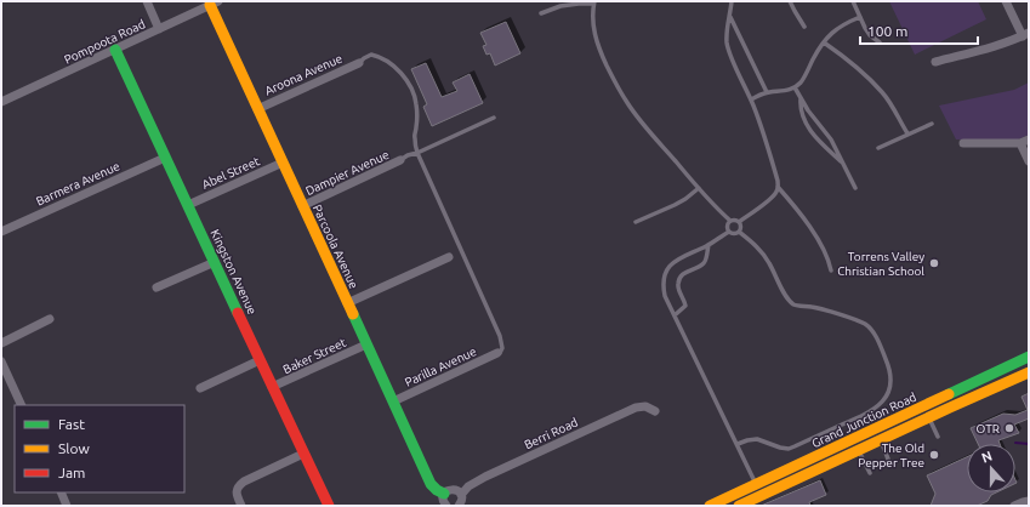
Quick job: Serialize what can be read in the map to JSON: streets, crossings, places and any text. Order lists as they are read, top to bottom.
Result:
{
  "streets": {
    "street": [
      "Pompoota Road",
      "Aroona Avenue",
      "Abel Street",
      "Dampier Avenue",
      "Barmera Avenue",
      "Parcoola Avenue",
      "Kingston Avenue",
      "Baker Street",
      "Parilla Avenue",
      "Grand Junction Road",
      "Berri Road"
    ]
  },
  "crossings": [
    ["Pompoota Road", "Parcoola Avenue"],
    ["Pompoota Road", "Kingston Avenue"],
    ["Aroona Avenue", "Parcoola Avenue"],
    ["Abel Street", "Parcoola Avenue"],
    ["Abel Street", "Kingston Avenue"],
    ["Dampier Avenue", "Parcoola Avenue"],
    ["Barmera Avenue", "Kingston Avenue"],
    ["Parcoola Avenue", "Baker Street"],
    ["Parcoola Avenue", "Parilla Avenue"],
    ["Kingston Avenue", "Baker Street"]
  ],
  "places": ["Torrens Valley Christian School", "OTR", "The Old Pepper Tree"],
  "legend": ["Fast", "Slow", "Jam"],
  "scale_bar": "100 m",
  "north": "top"
}
